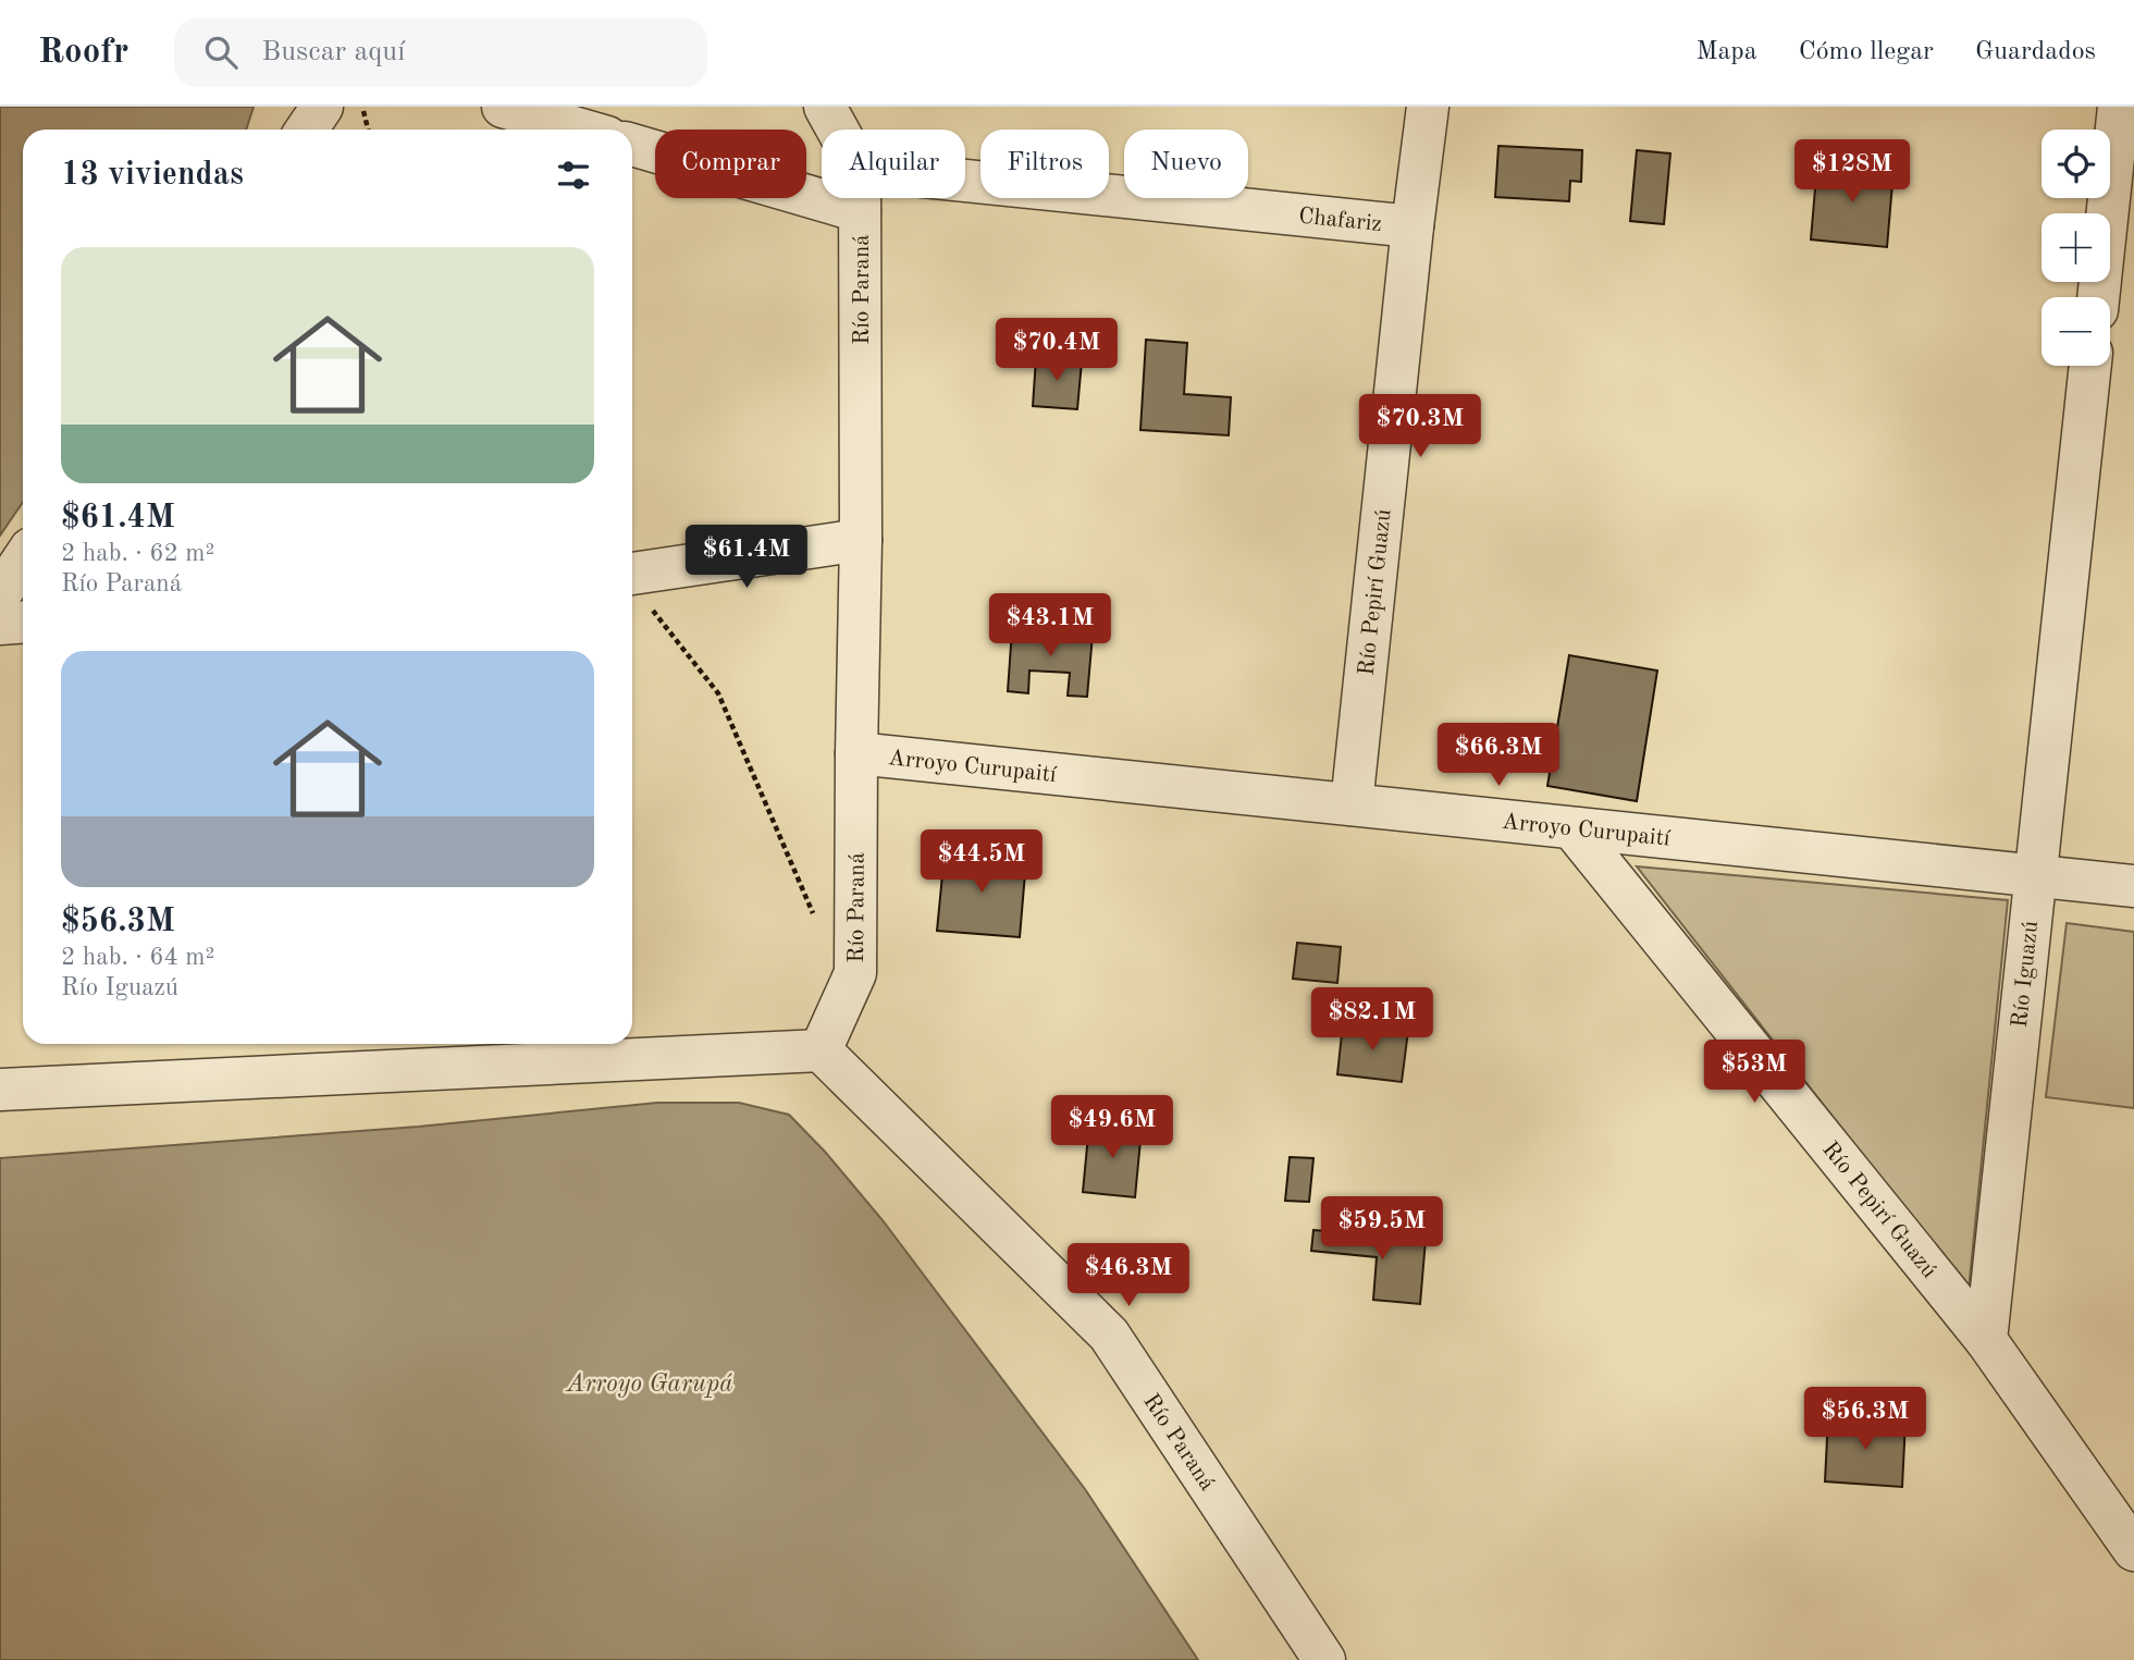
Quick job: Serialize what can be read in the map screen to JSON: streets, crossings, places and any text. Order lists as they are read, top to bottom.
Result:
{
  "streets": {
    "street": [
      "Chafariz",
      "Río Paraná",
      "Río Pepirí Guazú",
      "Arroyo Curupaití",
      "Río Iguazú"
    ]
  },
  "crossings": [
    ["Chafariz", "Río Pepirí Guazú"],
    ["Río Paraná", "Arroyo Curupaití"],
    ["Río Pepirí Guazú", "Arroyo Curupaití"],
    ["Río Pepirí Guazú", "Río Iguazú"],
    ["Arroyo Curupaití", "Río Iguazú"]
  ],
  "water": ["Arroyo Garupá"],
  "page": {
    "header": "Roofr",
    "search": "Buscar aquí",
    "nav": ["Mapa", "Cómo llegar", "Guardados"],
    "map_buttons": ["+", "−"],
    "chip": [
      "Comprar",
      "Alquilar",
      "Filtros",
      "Nuevo"
    ],
    "heading": "13 viviendas",
    "price": [
      "$128M",
      "$70.4M",
      "$70.3M",
      "$61.4M",
      "$43.1M",
      "$66.3M",
      "$44.5M",
      "$82.1M",
      "$53M",
      "$49.6M",
      "$59.5M",
      "$46.3M",
      "$56.3M"
    ],
    "list": [
      {
        "name": "$61.4M",
        "note": "2 hab. · 62 m² · Río Paraná"
      },
      {
        "name": "$56.3M",
        "note": "2 hab. · 64 m² · Río Iguazú"
      }
    ]
  }
}
